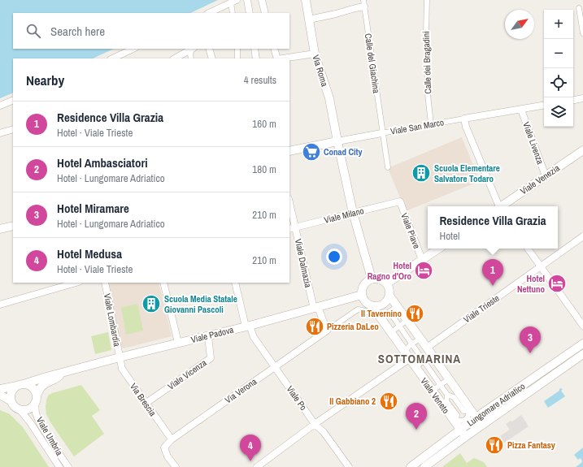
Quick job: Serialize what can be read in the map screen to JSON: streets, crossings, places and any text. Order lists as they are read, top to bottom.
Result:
{
  "streets": {
    "street": [
      "Calle dei Bragadini",
      "Calle del Giachina",
      "Via Roma",
      "Viale San Marco",
      "Viale Livenza",
      "Viale Venezia",
      "Viale Milano",
      "Viale Piave",
      "Viale Dalmazia",
      "Viale Trieste",
      "Viale Lombardia",
      "Viale Padova",
      "Viale Vicenza",
      "Via Verona",
      "Viale Veneto",
      "Viale Po",
      "Via Brescia",
      "Lungomare Adriatico",
      "Viale Umbria"
    ]
  },
  "crossings": [
    ["Calle dei Bragadini", "Viale San Marco"],
    ["Calle del Giachina", "Viale San Marco"],
    ["Via Roma", "Viale San Marco"],
    ["Viale San Marco", "Viale Livenza"],
    ["Viale Livenza", "Viale Venezia"],
    ["Viale Milano", "Viale Piave"],
    ["Viale Milano", "Viale Dalmazia"],
    ["Viale Dalmazia", "Viale Padova"],
    ["Viale Lombardia", "Viale Padova"],
    ["Viale Lombardia", "Via Brescia"],
    ["Viale Padova", "Viale Vicenza"],
    ["Viale Padova", "Via Verona"],
    ["Viale Padova", "Viale Veneto"],
    ["Viale Padova", "Viale Po"],
    ["Viale Padova", "Via Brescia"],
    ["Viale Padova", "Viale Umbria"],
    ["Viale Vicenza", "Via Brescia"],
    ["Via Verona", "Viale Veneto"],
    ["Via Verona", "Viale Po"],
    ["Via Verona", "Via Brescia"],
    ["Viale Veneto", "Lungomare Adriatico"]
  ],
  "districts": ["SOTTOMARINA"],
  "places": {
    "supermarket": ["Conad City"],
    "building": ["Scuola Elementare Salvatore Todaro", "Scuola Media Statale Giovanni Pascoli"],
    "hotel": ["Hotel Ragno d'Oro", "Hotel Nettuno"],
    "restaurant": [
      "Il Tavernino",
      "Pizzeria DaLeo",
      "Il Gabbiano 2",
      "Pizza Fantasy"
    ]
  },
  "north": "top right",
  "page": {
    "map_buttons": ["+", "−"],
    "search": "Search here",
    "heading": ["Nearby", "4 results"],
    "list": [
      {
        "mark": "1",
        "name": "Residence Villa Grazia",
        "note": "Hotel · Viale Trieste",
        "value": "160 m"
      },
      {
        "mark": "2",
        "name": "Hotel Ambasciatori",
        "note": "Hotel · Lungomare Adriatico",
        "value": "180 m"
      },
      {
        "mark": "3",
        "name": "Hotel Miramare",
        "note": "Hotel · Lungomare Adriatico",
        "value": "210 m"
      },
      {
        "mark": "4",
        "name": "Hotel Medusa",
        "note": "Hotel · Viale Trieste",
        "value": "210 m"
      }
    ],
    "popup": ["Residence Villa Grazia", "Hotel"],
    "pins": [
      "1",
      "3",
      "2",
      "4"
    ]
  }
}
